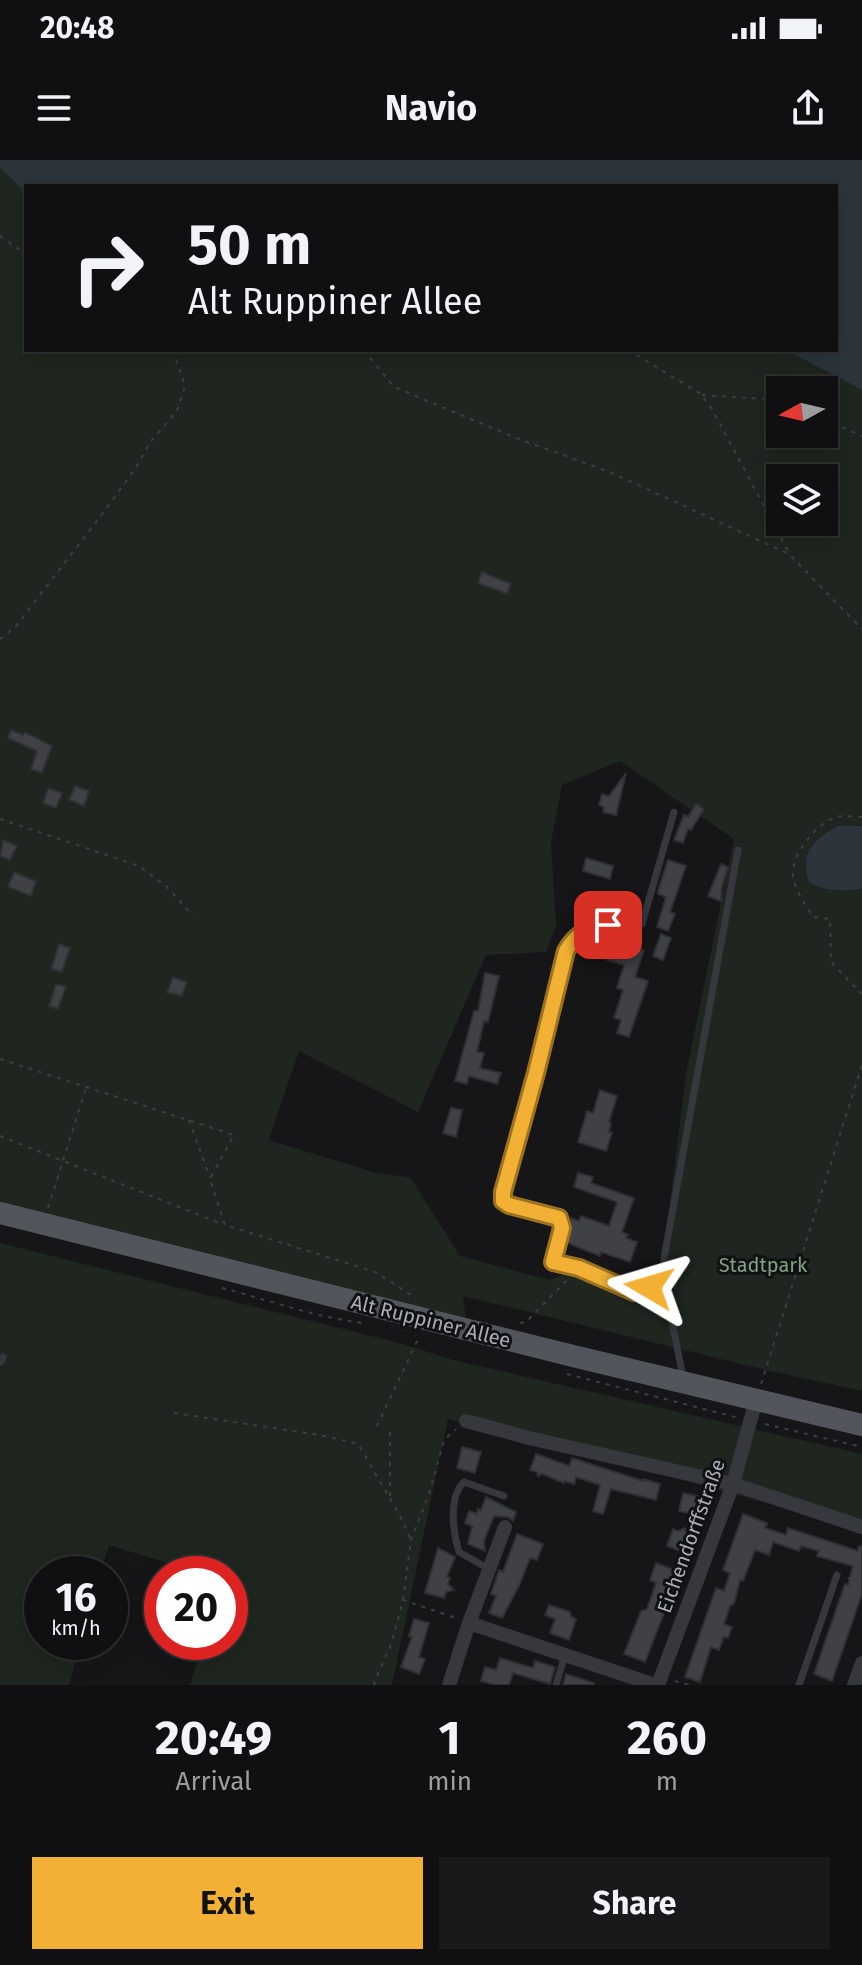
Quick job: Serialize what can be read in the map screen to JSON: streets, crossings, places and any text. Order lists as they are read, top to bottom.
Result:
{
  "streets": {
    "main road": ["Alt Ruppiner Allee"],
    "street": ["Eichendorffstraße"]
  },
  "crossings": [
    ["Alt Ruppiner Allee", "Eichendorffstraße"]
  ],
  "parks": ["Stadtpark"],
  "north": "left",
  "page": {
    "status": "20:48",
    "header": "Navio",
    "turn": ["50 m", "Alt Ruppiner Allee"],
    "speed": "16 km/h",
    "limit": "20",
    "eta": [
      "20:49",
      "Arrival",
      "1",
      "min",
      "260",
      "m"
    ],
    "buttons": ["Exit", "Share"]
  }
}
